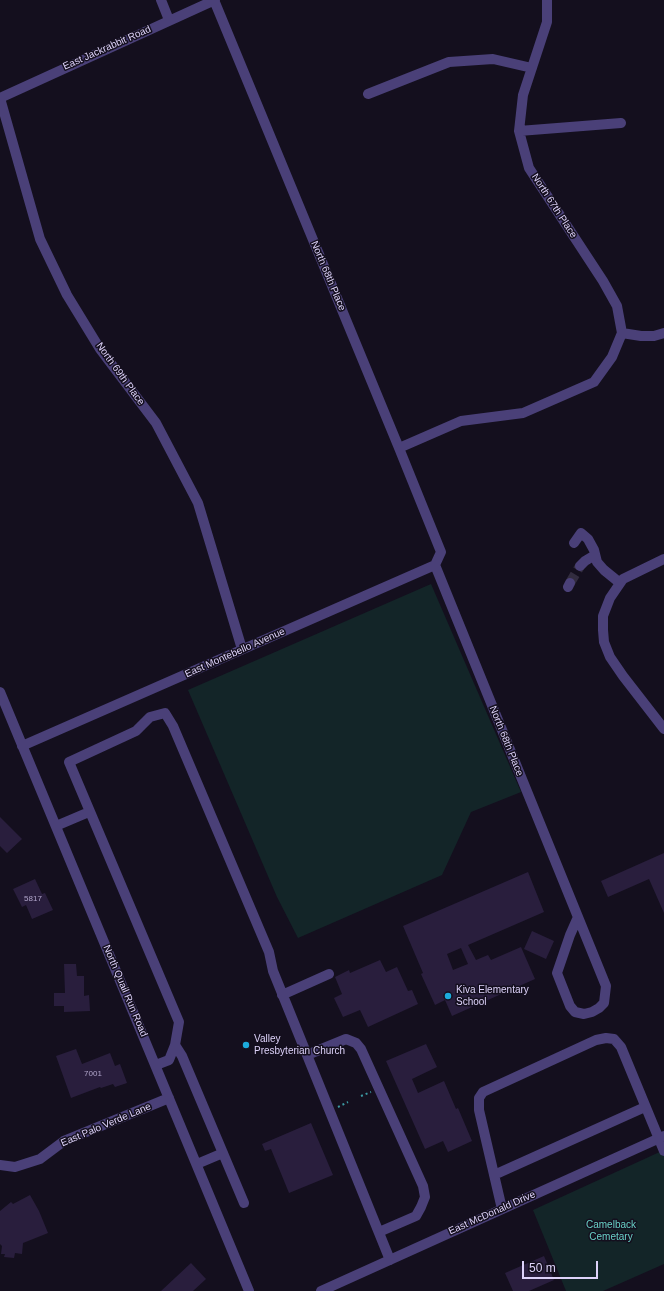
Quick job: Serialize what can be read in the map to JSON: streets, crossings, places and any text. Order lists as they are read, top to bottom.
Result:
{
  "streets": {
    "street": [
      "East Jackrabbit Road",
      "North 67th Place",
      "North 68th Place",
      "North 69th Place",
      "East Montebello Avenue",
      "North Quail Run Road",
      "East Palo Verde Lane",
      "East McDonald Drive"
    ]
  },
  "crossings": [
    ["East Jackrabbit Road", "North 68th Place"],
    ["East Jackrabbit Road", "North 69th Place"],
    ["North 68th Place", "East Montebello Avenue"],
    ["North 69th Place", "East Montebello Avenue"],
    ["East Montebello Avenue", "North Quail Run Road"],
    ["North Quail Run Road", "East Palo Verde Lane"]
  ],
  "parks": ["Camelback Cemetary"],
  "places": ["Kiva Elementary School", "Valley Presbyterian Church"],
  "house_numbers": ["5817", "7001"],
  "scale_bar": "50 m"
}
